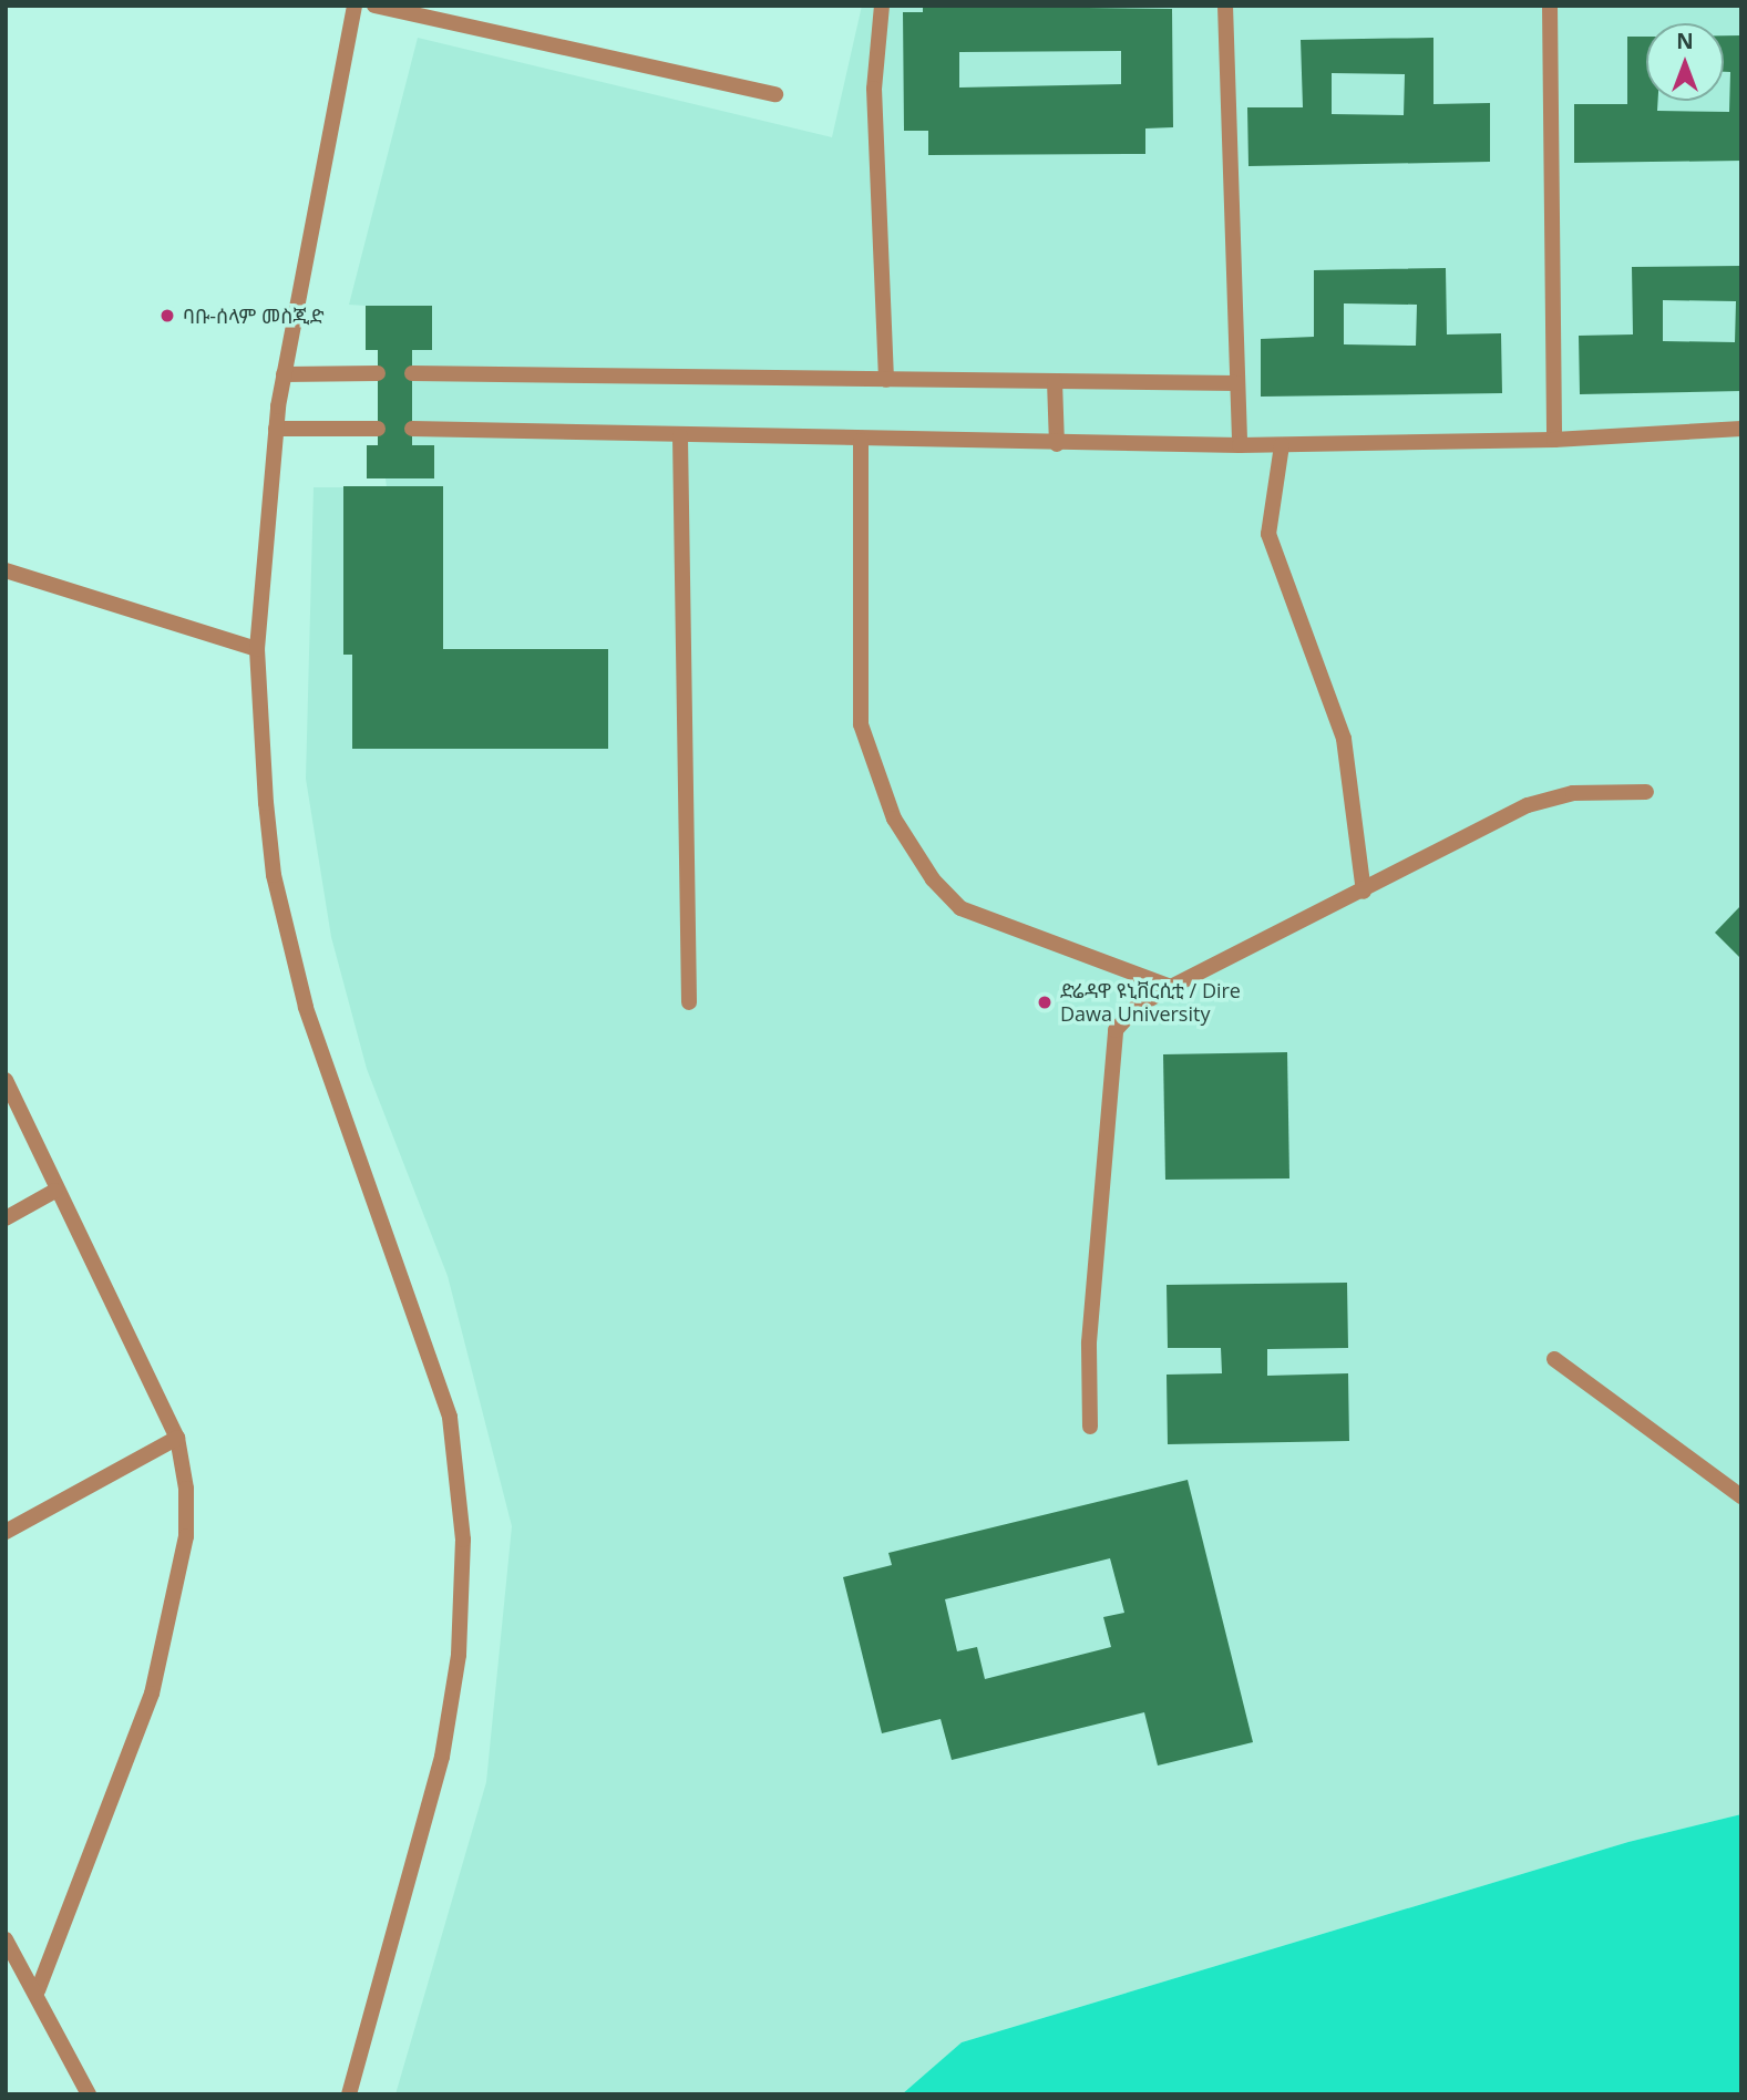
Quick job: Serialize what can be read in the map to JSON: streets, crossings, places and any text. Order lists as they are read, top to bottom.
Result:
{
  "places": ["ባቡ-ሰላም መስጂድ", "ድሬዳዋ ዩኒቨርሲቲ / Dire Dawa University"],
  "north": "top"
}
